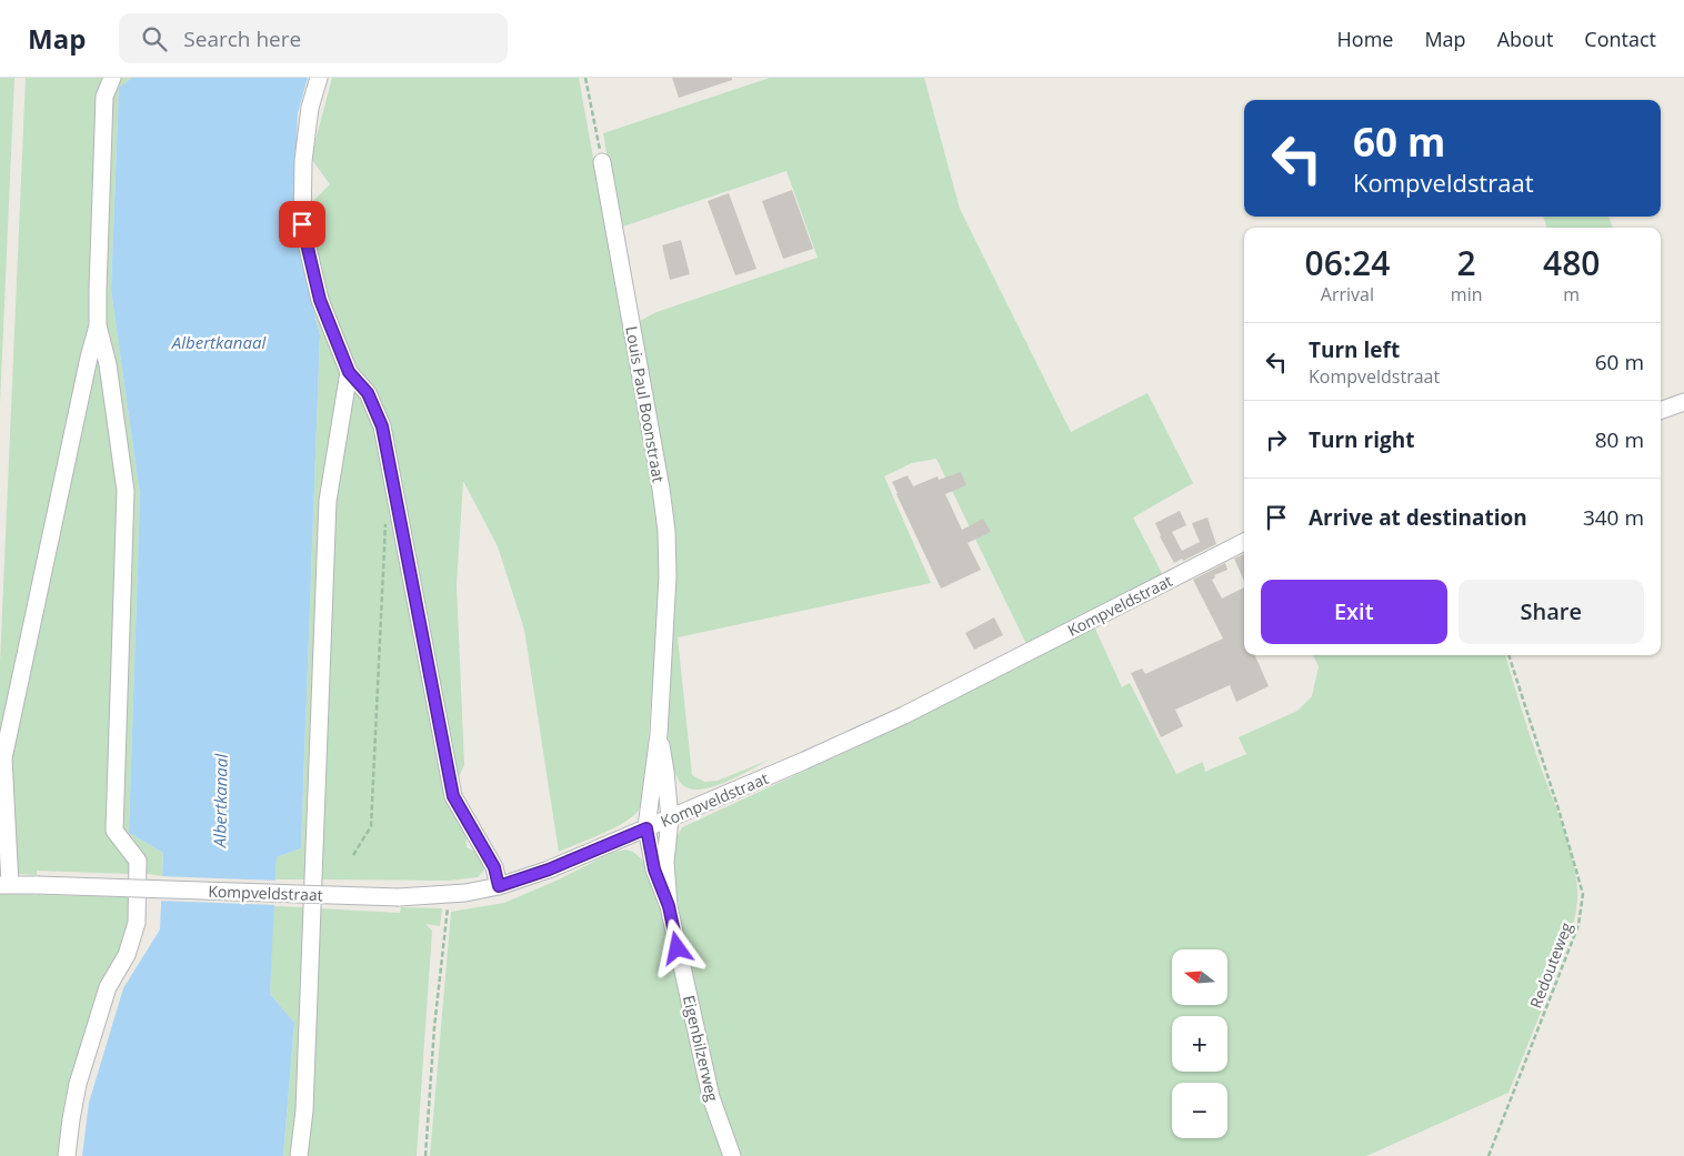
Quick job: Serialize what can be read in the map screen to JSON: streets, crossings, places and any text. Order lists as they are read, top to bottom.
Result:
{
  "streets": {
    "street": ["Louis Paul Boonstraat", "Kompveldstraat", "Eigenbilzerweg"],
    "path": ["Redouteweg"]
  },
  "crossings": [
    ["Louis Paul Boonstraat", "Kompveldstraat"],
    ["Louis Paul Boonstraat", "Eigenbilzerweg"],
    ["Kompveldstraat", "Eigenbilzerweg"]
  ],
  "water": ["Albertkanaal"],
  "north": "left",
  "page": {
    "header": "Map",
    "search": "Search here",
    "nav": [
      "Home",
      "Map",
      "About",
      "Contact"
    ],
    "turn": ["60 m", "Kompveldstraat"],
    "eta": [
      "06:24",
      "Arrival",
      "2",
      "min",
      "480",
      "m"
    ],
    "list": [
      {
        "name": "Turn left",
        "note": "Kompveldstraat",
        "value": "60 m"
      },
      {
        "name": "Turn right",
        "value": "80 m"
      },
      {
        "name": "Arrive at destination",
        "value": "340 m"
      }
    ],
    "buttons": ["Exit", "Share"],
    "map_buttons": ["+", "−"]
  }
}
